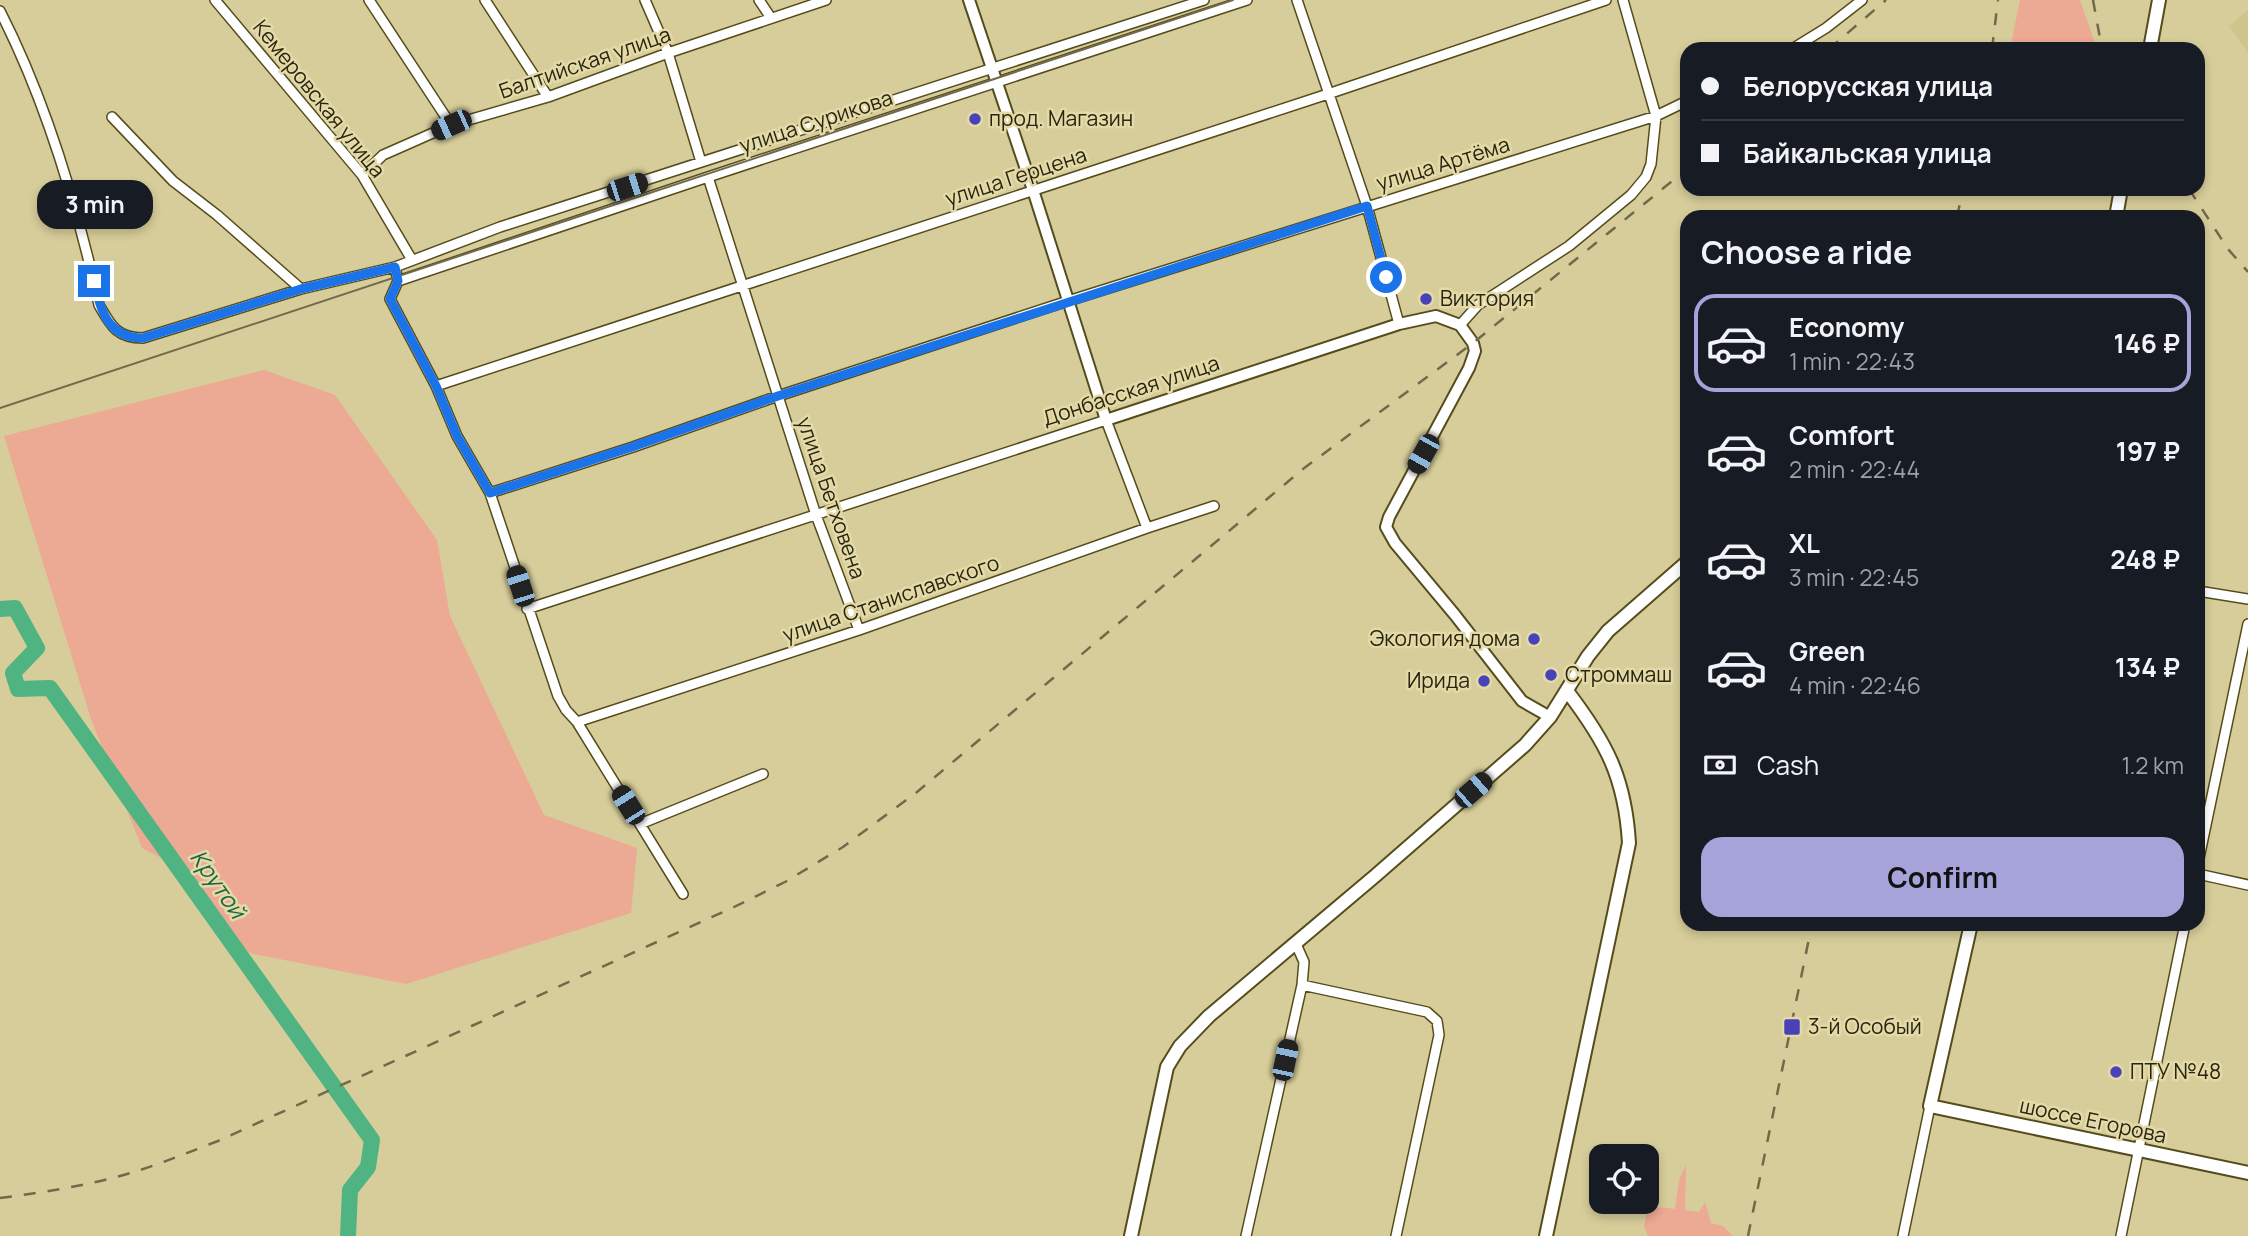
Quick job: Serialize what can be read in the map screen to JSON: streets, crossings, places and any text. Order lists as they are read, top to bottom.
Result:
{
  "streets": {
    "main road": ["шоссе Егорова"],
    "street": [
      "Балтийская улица",
      "Кемеровская улица",
      "улица Сурикова",
      "улица Артёма",
      "улица Герцена",
      "Донбасская улица",
      "улица Бетховена",
      "улица Станиславского"
    ]
  },
  "crossings": [
    ["Балтийская улица", "Кемеровская улица"],
    ["Кемеровская улица", "улица Сурикова"],
    ["улица Сурикова", "улица Бетховена"],
    ["улица Артёма", "улица Бетховена"],
    ["улица Герцена", "улица Бетховена"],
    ["Донбасская улица", "улица Бетховена"],
    ["улица Бетховена", "улица Станиславского"]
  ],
  "water": ["Крутой"],
  "places": {
    "other": [
      "прод. Магазин",
      "Виктория",
      "Экология дома",
      "Строммаш",
      "Ирида",
      "ПТУ №48"
    ],
    "transit": ["3-й Особый"]
  },
  "page": {
    "banner": ["Белорусская улица", "Байкальская улица"],
    "bubble": "3 min",
    "heading": "Choose a ride",
    "list": [
      {
        "name": "Economy",
        "note": "1 min · 22:43",
        "value": "146 ₽"
      },
      {
        "name": "Comfort",
        "note": "2 min · 22:44",
        "value": "197 ₽"
      },
      {
        "name": "XL",
        "note": "3 min · 22:45",
        "value": "248 ₽"
      },
      {
        "name": "Green",
        "note": "4 min · 22:46",
        "value": "134 ₽"
      }
    ],
    "pay": ["Cash", "1.2 km"],
    "buttons": "Confirm"
  }
}
